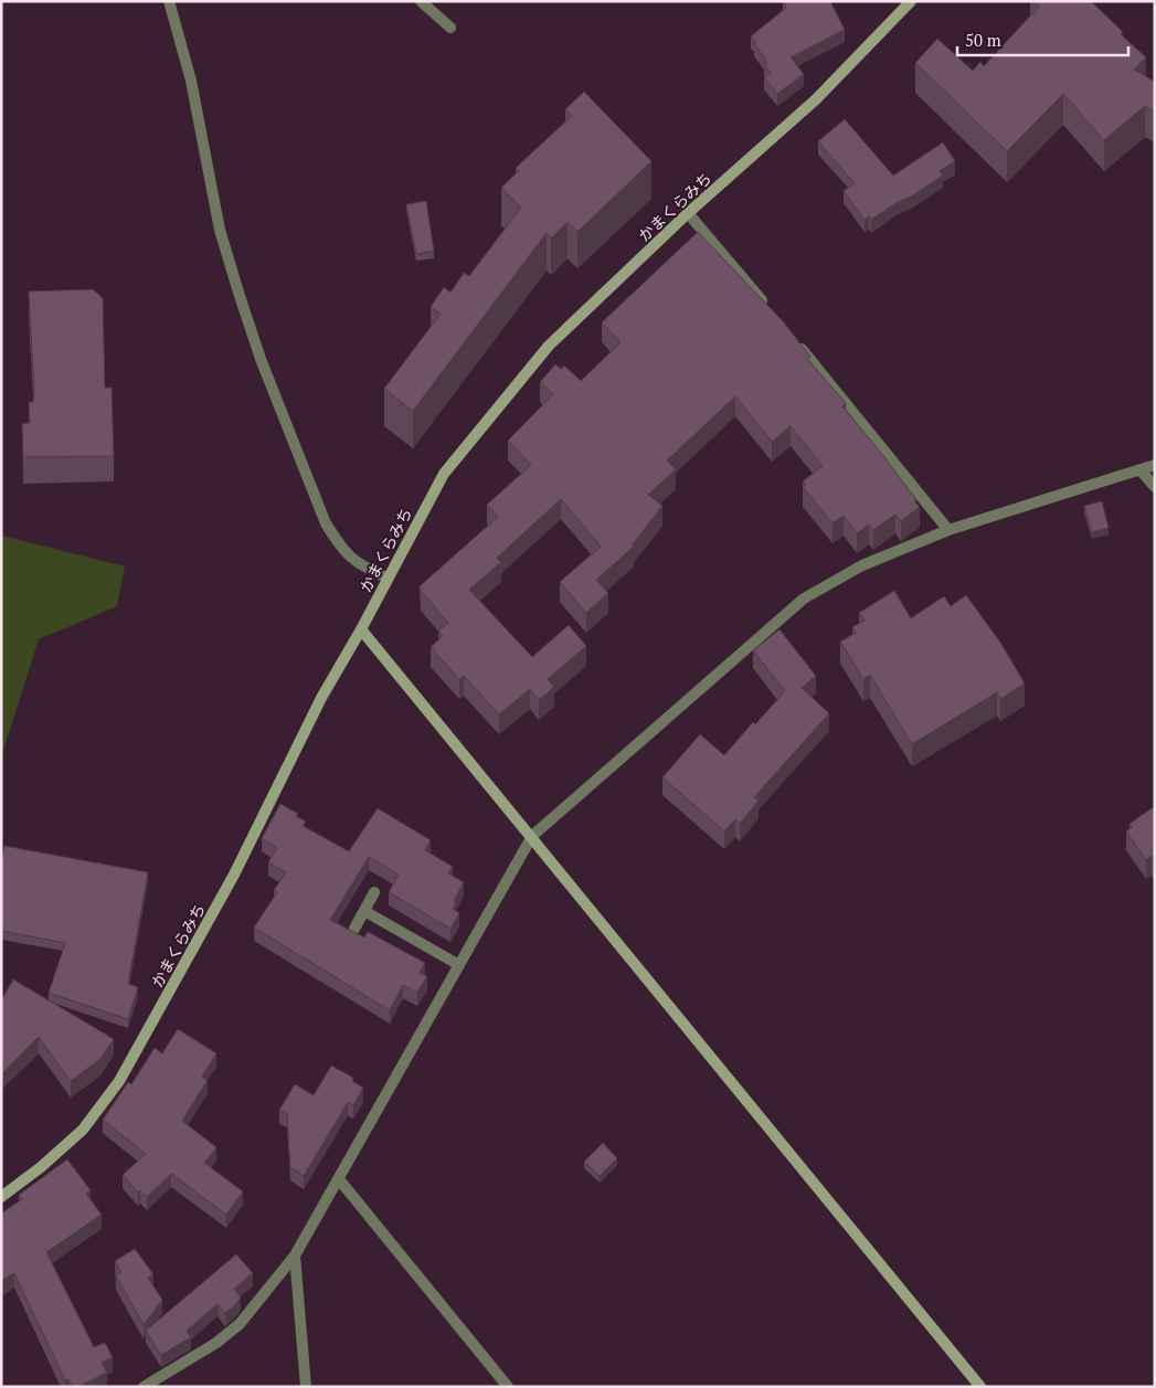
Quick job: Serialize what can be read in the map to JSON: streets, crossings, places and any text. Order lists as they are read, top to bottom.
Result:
{
  "streets": {
    "main road": ["かまくらみち"]
  },
  "scale_bar": "50 m"
}
